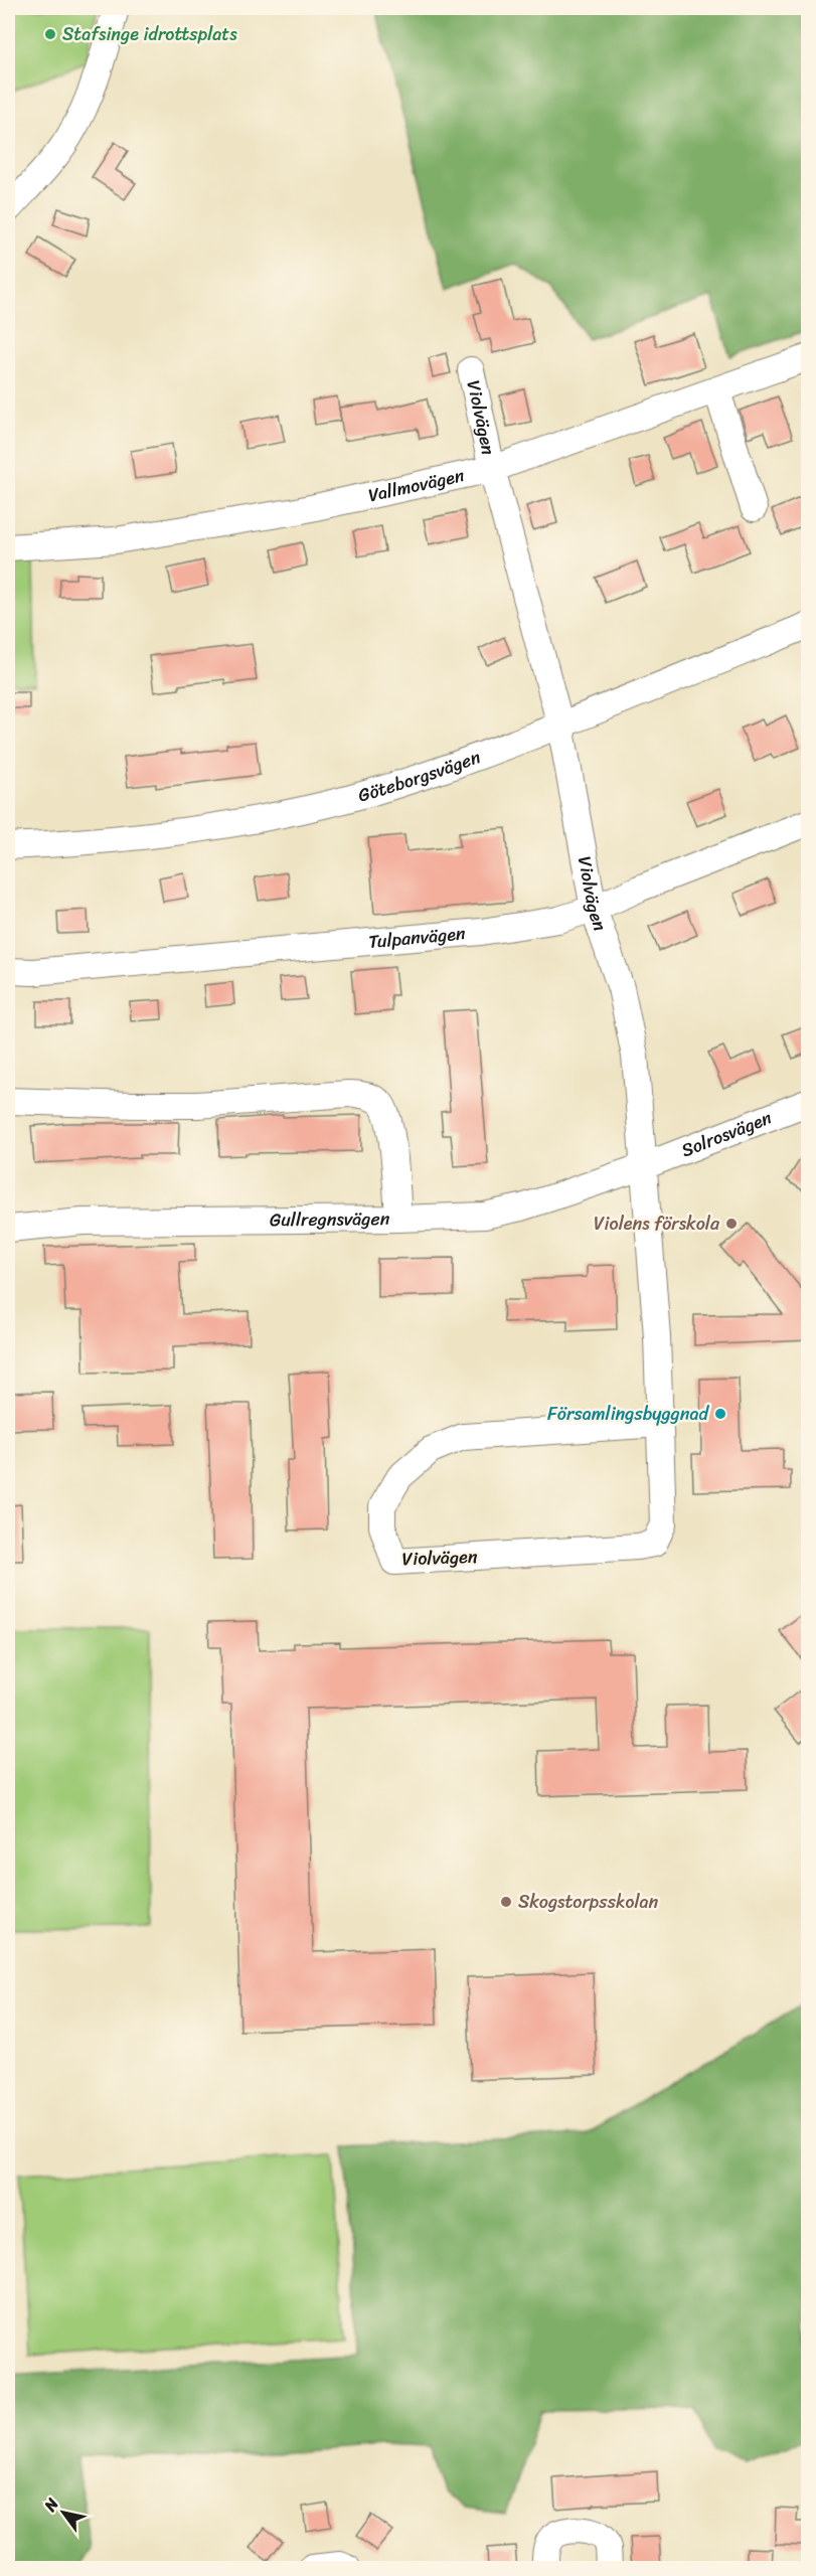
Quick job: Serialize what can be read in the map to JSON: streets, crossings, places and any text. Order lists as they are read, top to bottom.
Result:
{
  "streets": {
    "street": [
      "Violvägen",
      "Vallmovägen",
      "Göteborgsvägen",
      "Tulpanvägen",
      "Solrosvägen",
      "Gullregnsvägen"
    ]
  },
  "crossings": [
    ["Violvägen", "Vallmovägen"],
    ["Violvägen", "Göteborgsvägen"],
    ["Violvägen", "Tulpanvägen"],
    ["Violvägen", "Solrosvägen"],
    ["Violvägen", "Gullregnsvägen"],
    ["Solrosvägen", "Gullregnsvägen"]
  ],
  "places": [
    "Stafsinge idrottsplats",
    "Violens förskola",
    "Församlingsbyggnad",
    "Skogstorpsskolan"
  ],
  "north": "top left"
}
